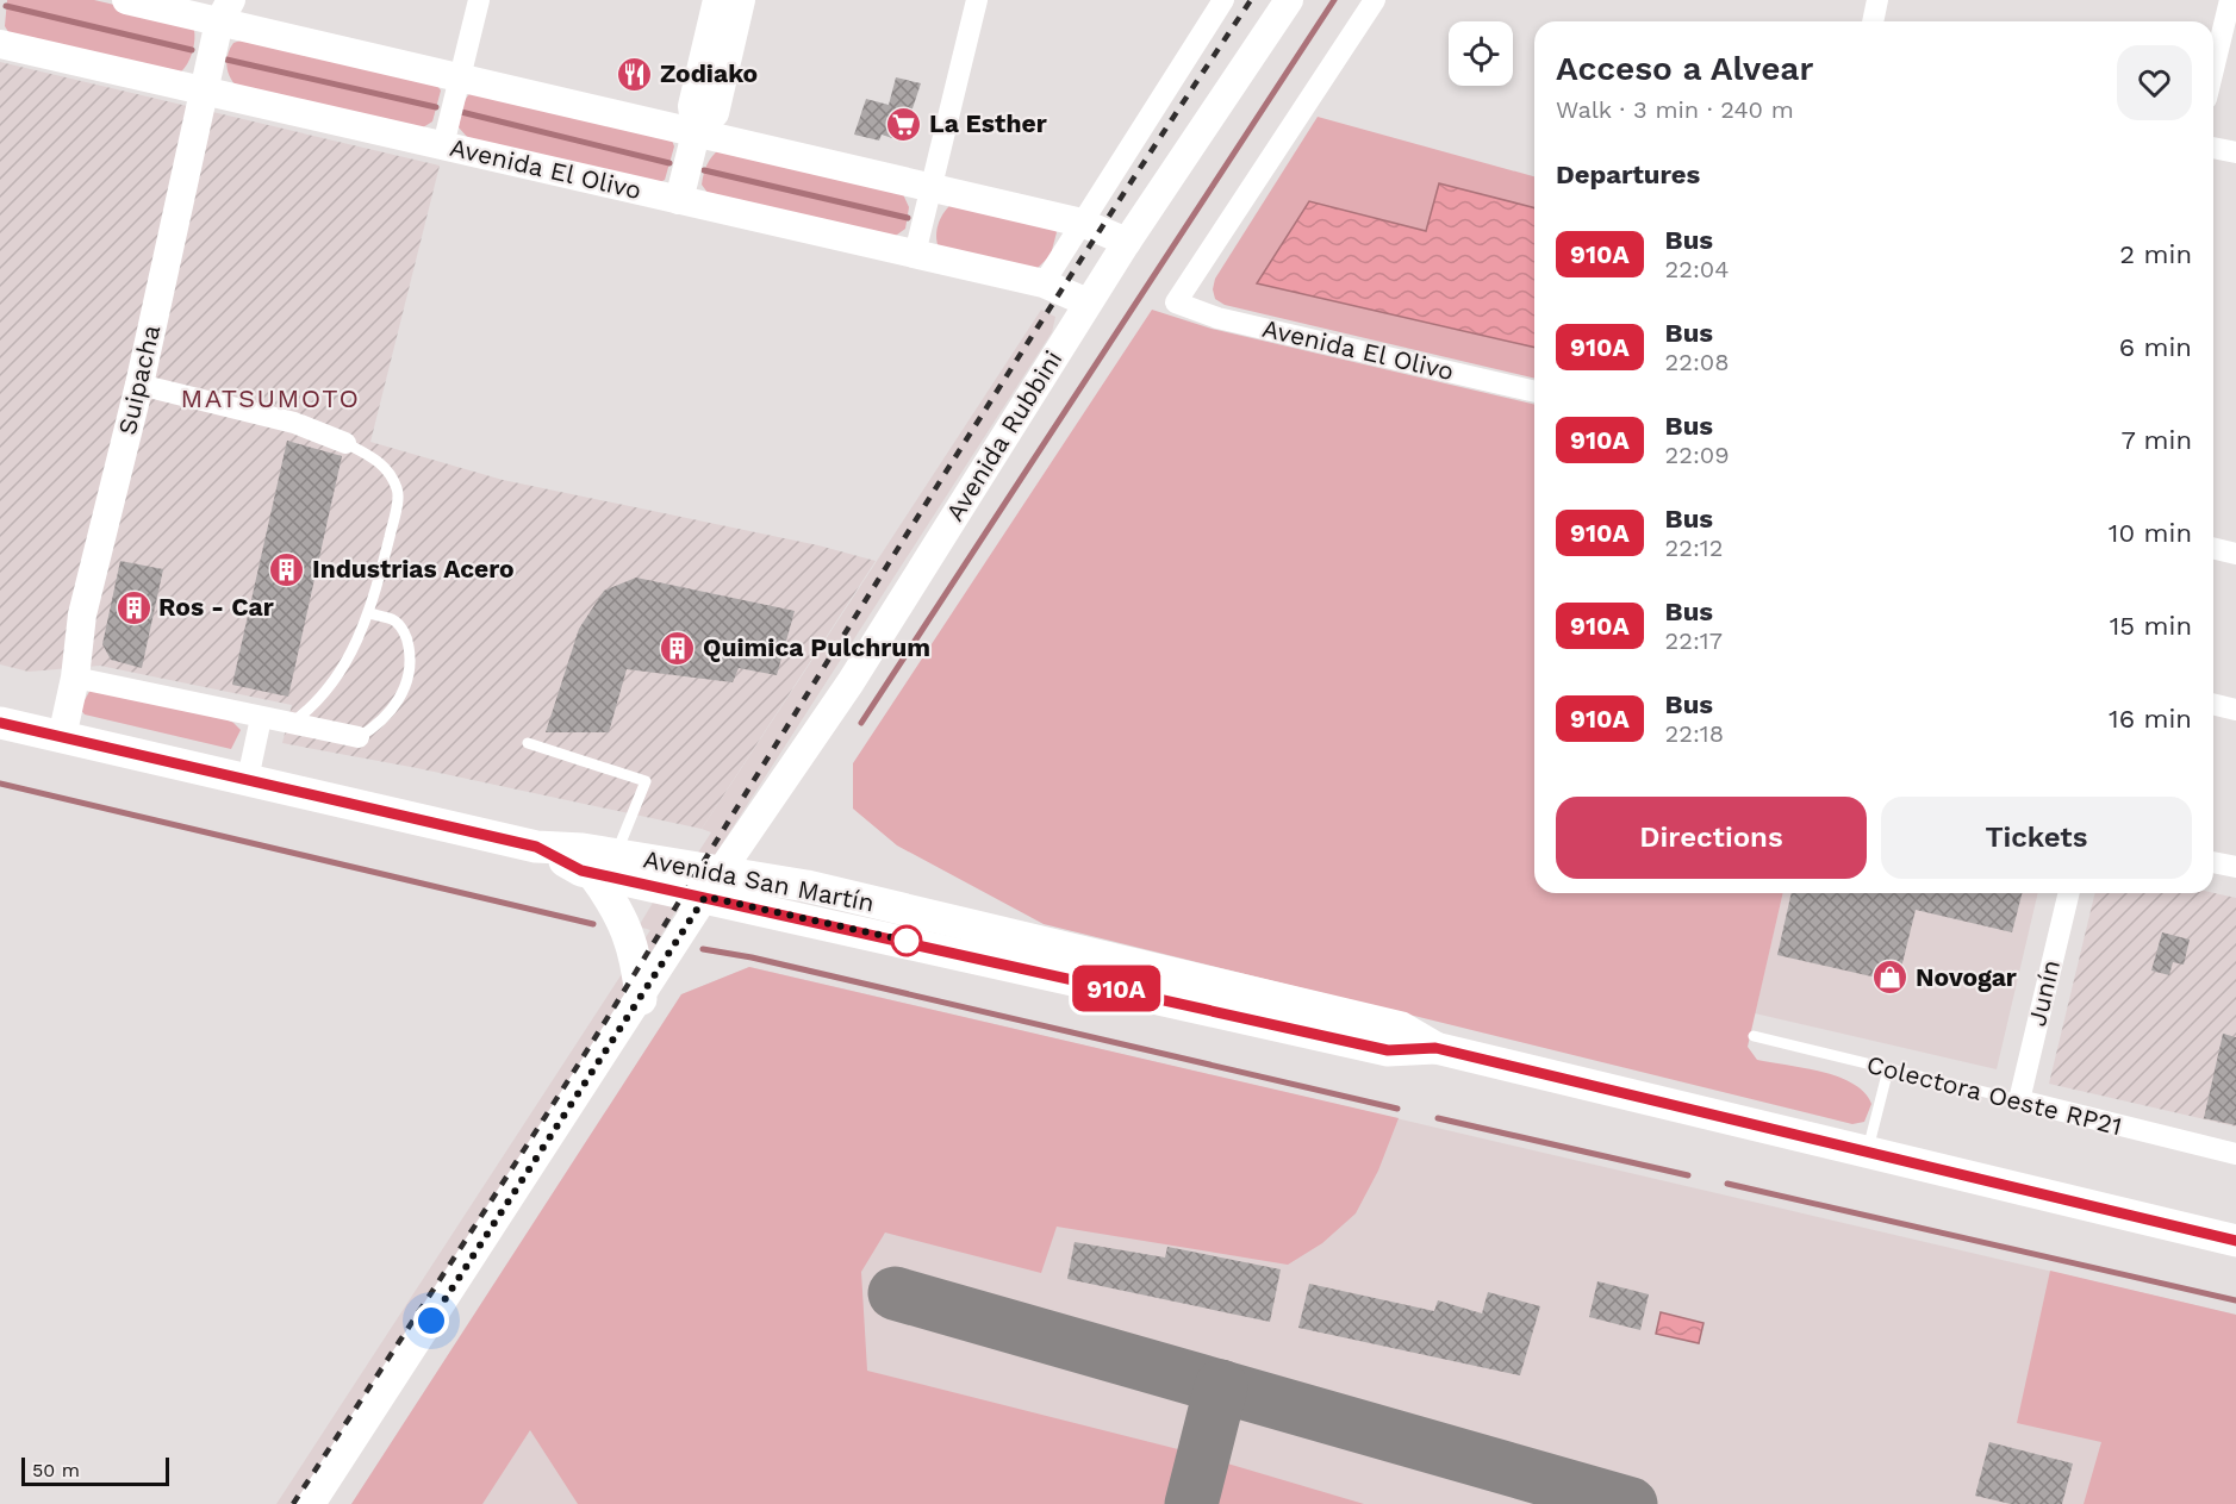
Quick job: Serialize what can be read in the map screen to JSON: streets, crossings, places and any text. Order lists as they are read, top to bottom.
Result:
{
  "streets": {
    "main road": ["Avenida San Martín"],
    "street": [
      "Avenida El Olivo",
      "Suipacha",
      "Avenida Rubbini",
      "Junín",
      "Colectora Oeste RP21"
    ]
  },
  "crossings": [
    ["Avenida El Olivo", "Suipacha"],
    ["Avenida El Olivo", "Avenida Rubbini"],
    ["Suipacha", "Avenida San Martín"],
    ["Avenida Rubbini", "Avenida San Martín"],
    ["Junín", "Colectora Oeste RP21"]
  ],
  "districts": ["MATSUMOTO"],
  "places": {
    "restaurant": ["Zodiako"],
    "supermarket": ["La Esther"],
    "building": ["Industrias Acero", "Ros - Car", "Quimica Pulchrum"],
    "shop": ["Novogar"]
  },
  "lines": ["bus line 910A"],
  "scale_bar": "50 m",
  "page": {
    "on_map": "910A",
    "heading": [
      ["Acceso a Alvear", "Walk · 3 min · 240 m"],
      "Departures"
    ],
    "list": [
      {
        "mark": "910A",
        "name": "Bus",
        "note": "22:04",
        "value": "2 min"
      },
      {
        "mark": "910A",
        "name": "Bus",
        "note": "22:08",
        "value": "6 min"
      },
      {
        "mark": "910A",
        "name": "Bus",
        "note": "22:09",
        "value": "7 min"
      },
      {
        "mark": "910A",
        "name": "Bus",
        "note": "22:12",
        "value": "10 min"
      },
      {
        "mark": "910A",
        "name": "Bus",
        "note": "22:17",
        "value": "15 min"
      },
      {
        "mark": "910A",
        "name": "Bus",
        "note": "22:18",
        "value": "16 min"
      }
    ],
    "buttons": ["Directions", "Tickets"],
    "scale": "50 m"
  }
}
